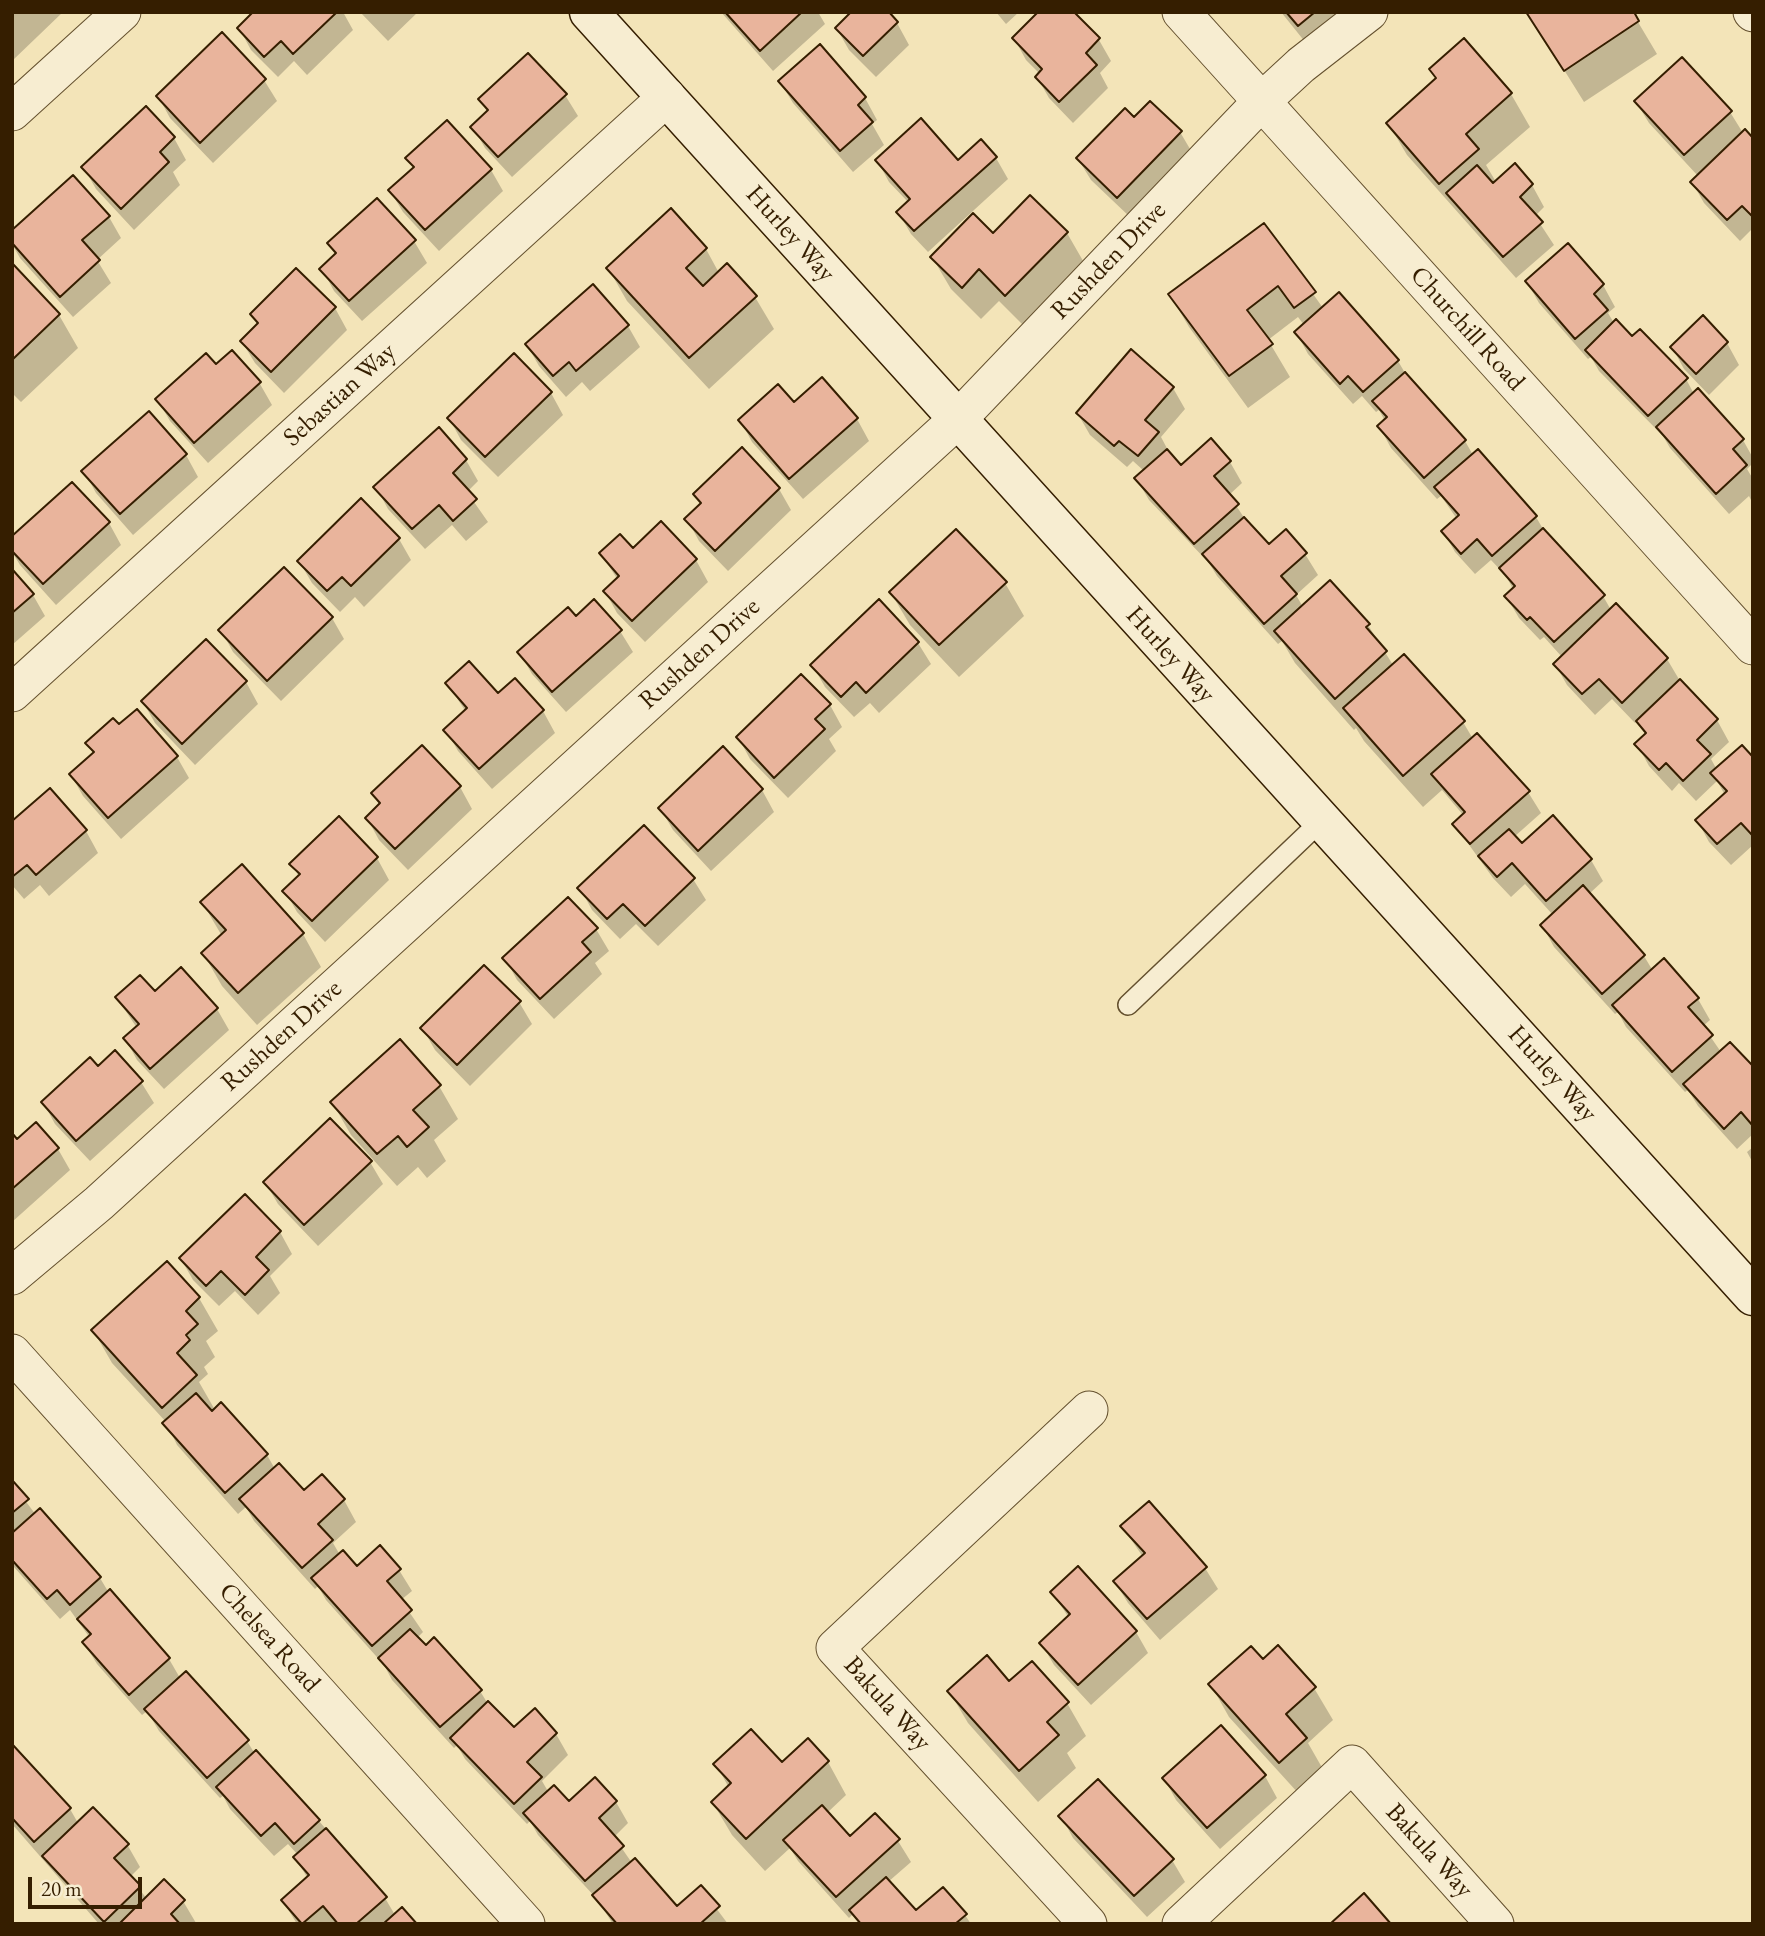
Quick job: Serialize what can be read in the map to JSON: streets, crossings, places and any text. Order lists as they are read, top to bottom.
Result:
{
  "streets": {
    "street": [
      "Hurley Way",
      "Rushden Drive",
      "Churchill Road",
      "Sebastian Way",
      "Chelsea Road",
      "Bakula Way"
    ]
  },
  "crossings": [
    ["Hurley Way", "Rushden Drive"],
    ["Hurley Way", "Sebastian Way"],
    ["Rushden Drive", "Churchill Road"]
  ],
  "scale_bar": "20 m"
}
